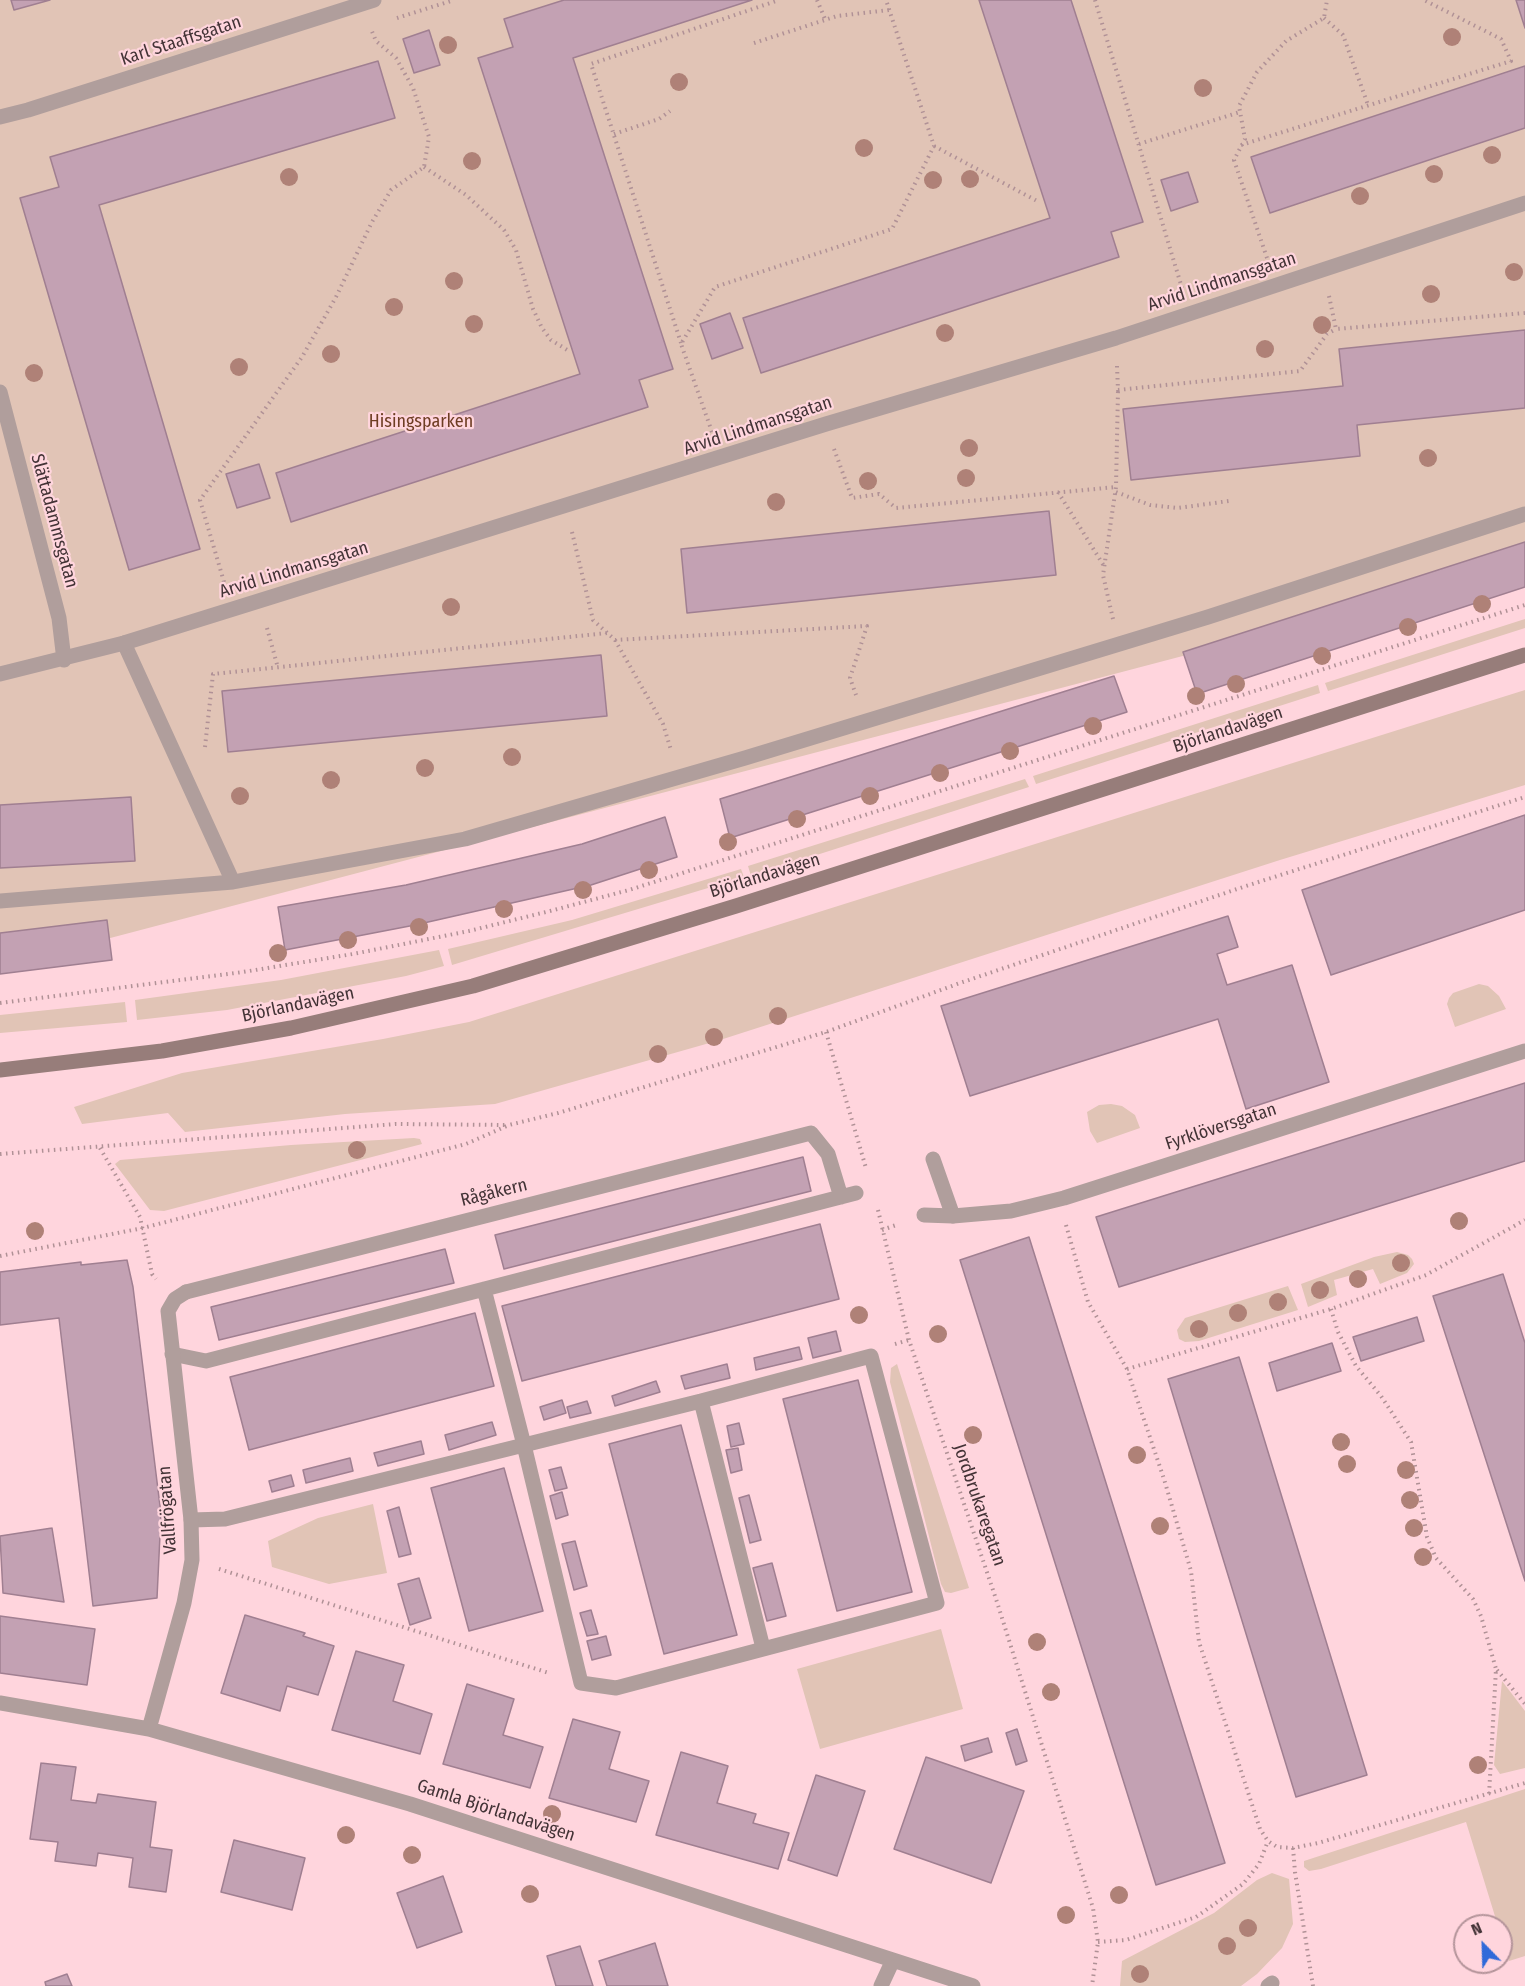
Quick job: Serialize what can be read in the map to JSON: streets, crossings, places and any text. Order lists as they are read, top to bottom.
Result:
{
  "streets": {
    "street": [
      "Karl Staaffsgatan",
      "Arvid Lindmansgatan",
      "Slättadammsgatan",
      "Björlandavägen",
      "Fyrklöversgatan",
      "Rågåkern",
      "Vallfrögatan",
      "Gamla Björlandavägen"
    ],
    "path": ["Jordbrukaregatan"]
  },
  "crossings": [
    ["Arvid Lindmansgatan", "Slättadammsgatan"],
    ["Rågåkern", "Vallfrögatan"],
    ["Vallfrögatan", "Gamla Björlandavägen"]
  ],
  "parks": ["Hisingsparken"],
  "north": "top left"
}
